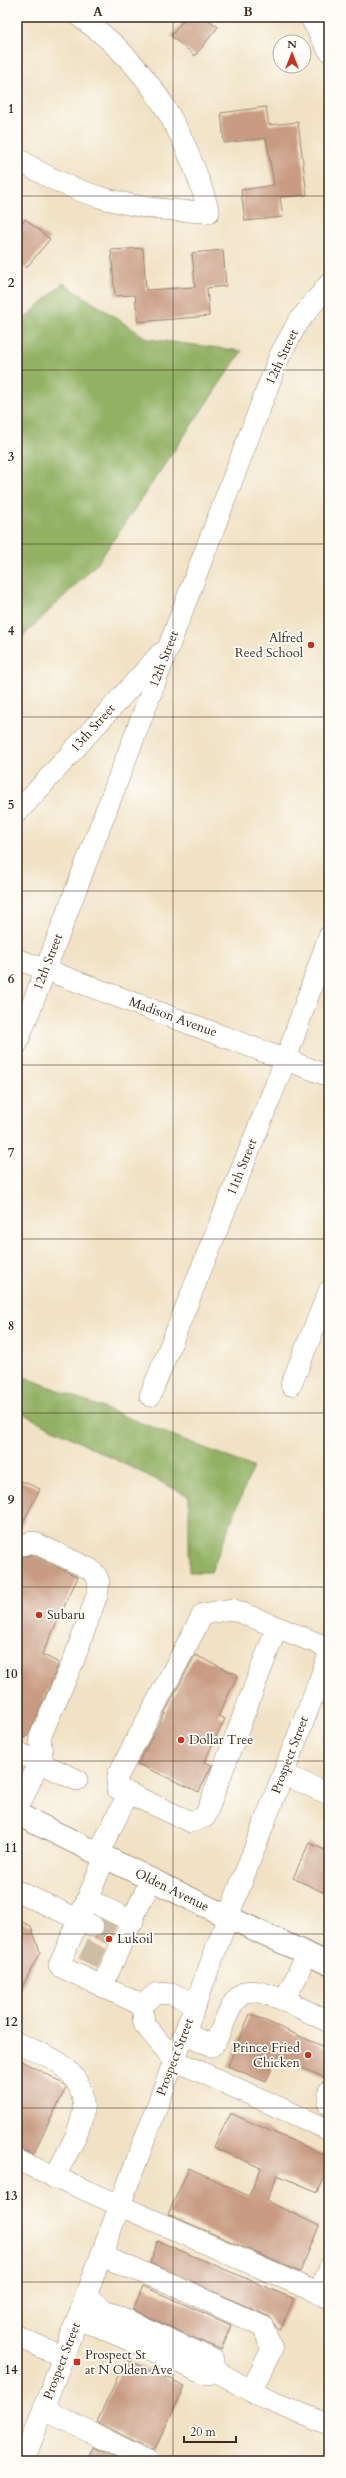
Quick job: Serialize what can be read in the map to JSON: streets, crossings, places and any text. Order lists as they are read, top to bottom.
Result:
{
  "streets": {
    "main road": ["Olden Avenue"],
    "street": [
      "12th Street",
      "13th Street",
      "Madison Avenue",
      "11th Street",
      "Prospect Street"
    ]
  },
  "crossings": [
    ["12th Street", "13th Street"],
    ["12th Street", "Madison Avenue"],
    ["Madison Avenue", "11th Street"],
    ["Prospect Street", "Olden Avenue"]
  ],
  "places": {
    "other": [
      "Alfred Reed School",
      "Subaru",
      "Dollar Tree",
      "Lukoil",
      "Prince Fried Chicken"
    ],
    "transit": ["Prospect St at N Olden Ave"]
  },
  "scale_bar": "20 m",
  "north": "top",
  "grid": {
    "columns": ["A", "B"],
    "rows": [
      "1",
      "2",
      "3",
      "4",
      "5",
      "6",
      "7",
      "8",
      "9",
      "10",
      "11",
      "12",
      "13",
      "14"
    ]
  }
}
